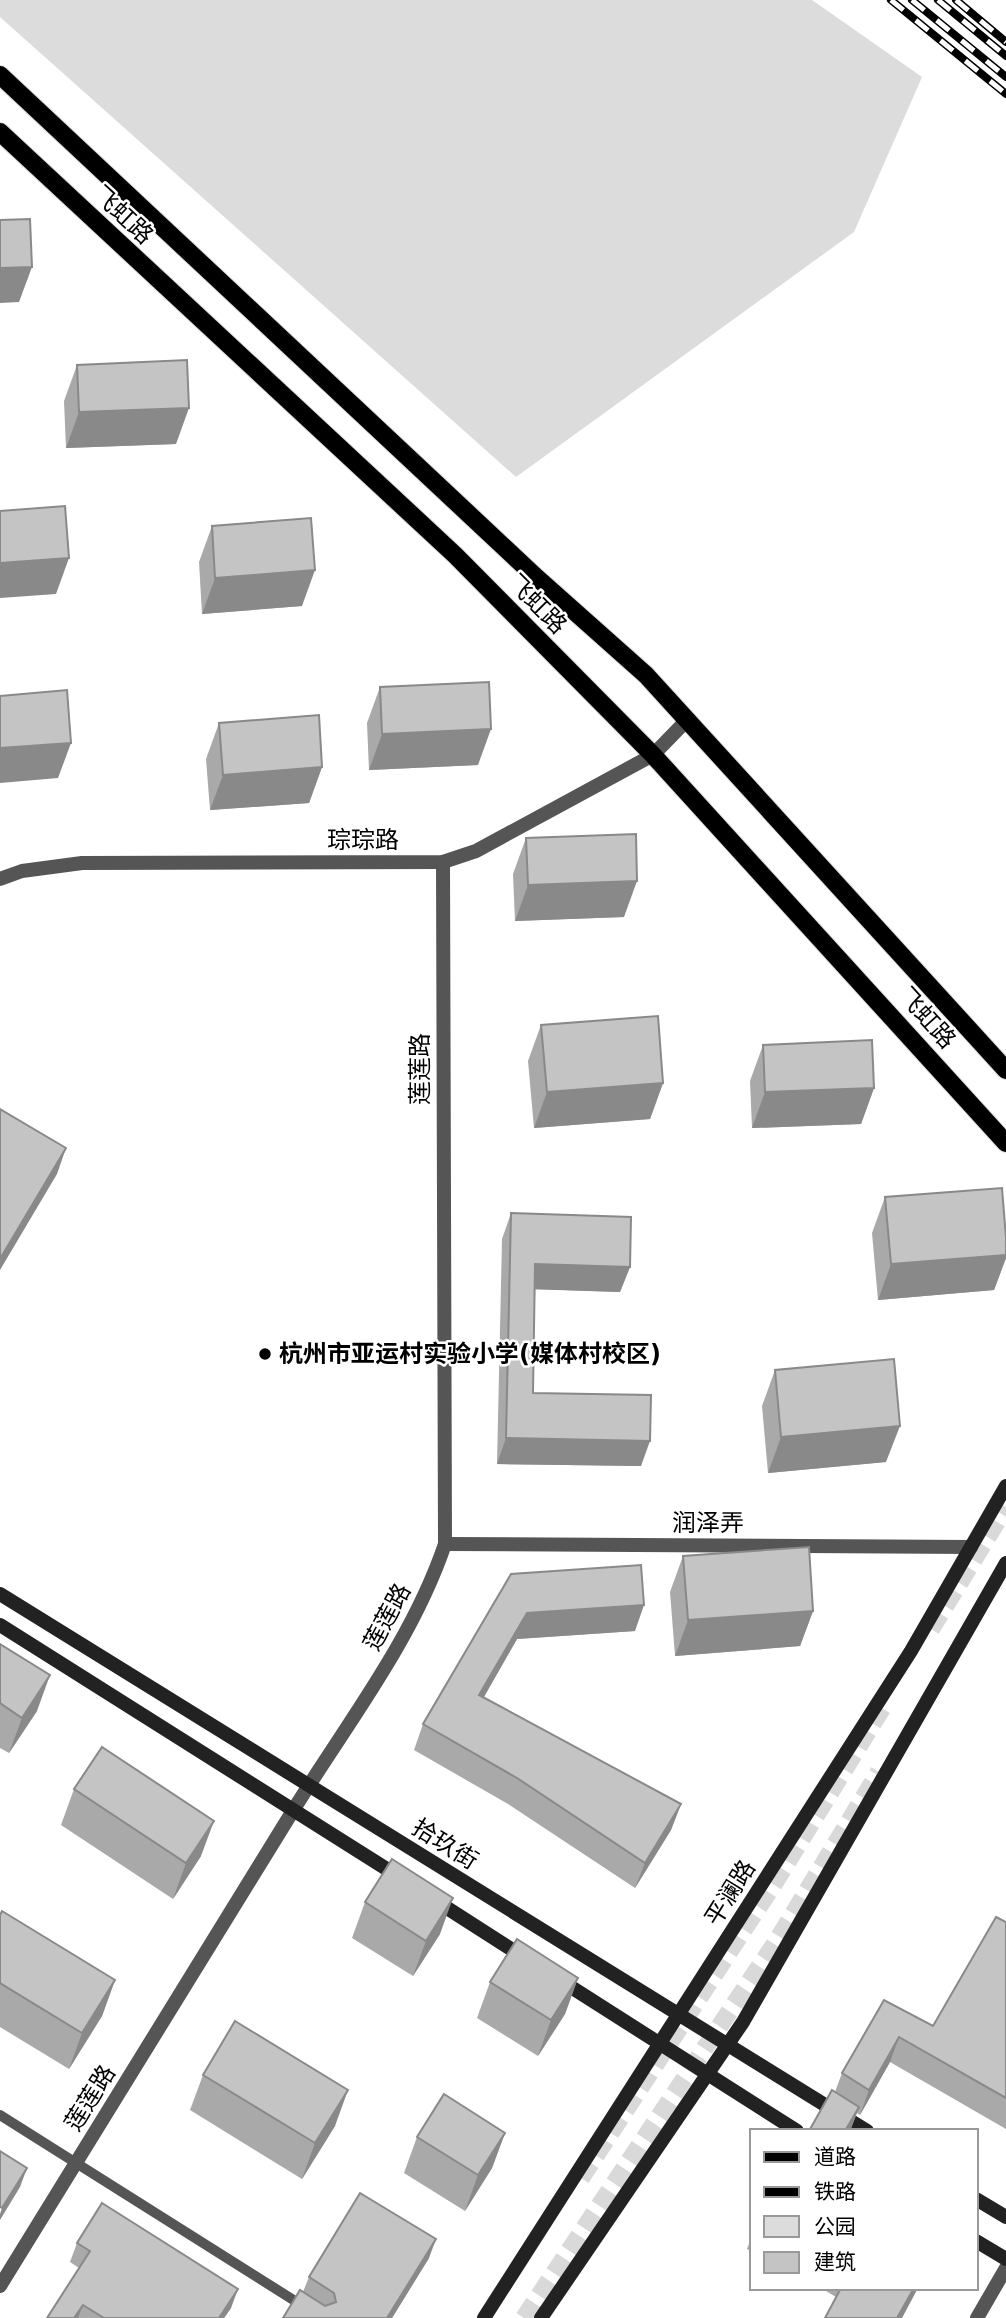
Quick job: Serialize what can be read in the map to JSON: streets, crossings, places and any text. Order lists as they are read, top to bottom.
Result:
{
  "streets": {
    "main road": ["飞虹路", "拾玖街", "平澜路"],
    "street": ["琮琮路", "莲莲路", "润泽弄"]
  },
  "crossings": [
    ["飞虹路", "琮琮路"],
    ["琮琮路", "莲莲路"],
    ["莲莲路", "润泽弄"],
    ["莲莲路", "拾玖街"],
    ["润泽弄", "平澜路"],
    ["拾玖街", "平澜路"]
  ],
  "places": ["杭州市亚运村实验小学(媒体村校区)"],
  "legend": [
    "道路",
    "铁路",
    "公园",
    "建筑"
  ]
}
